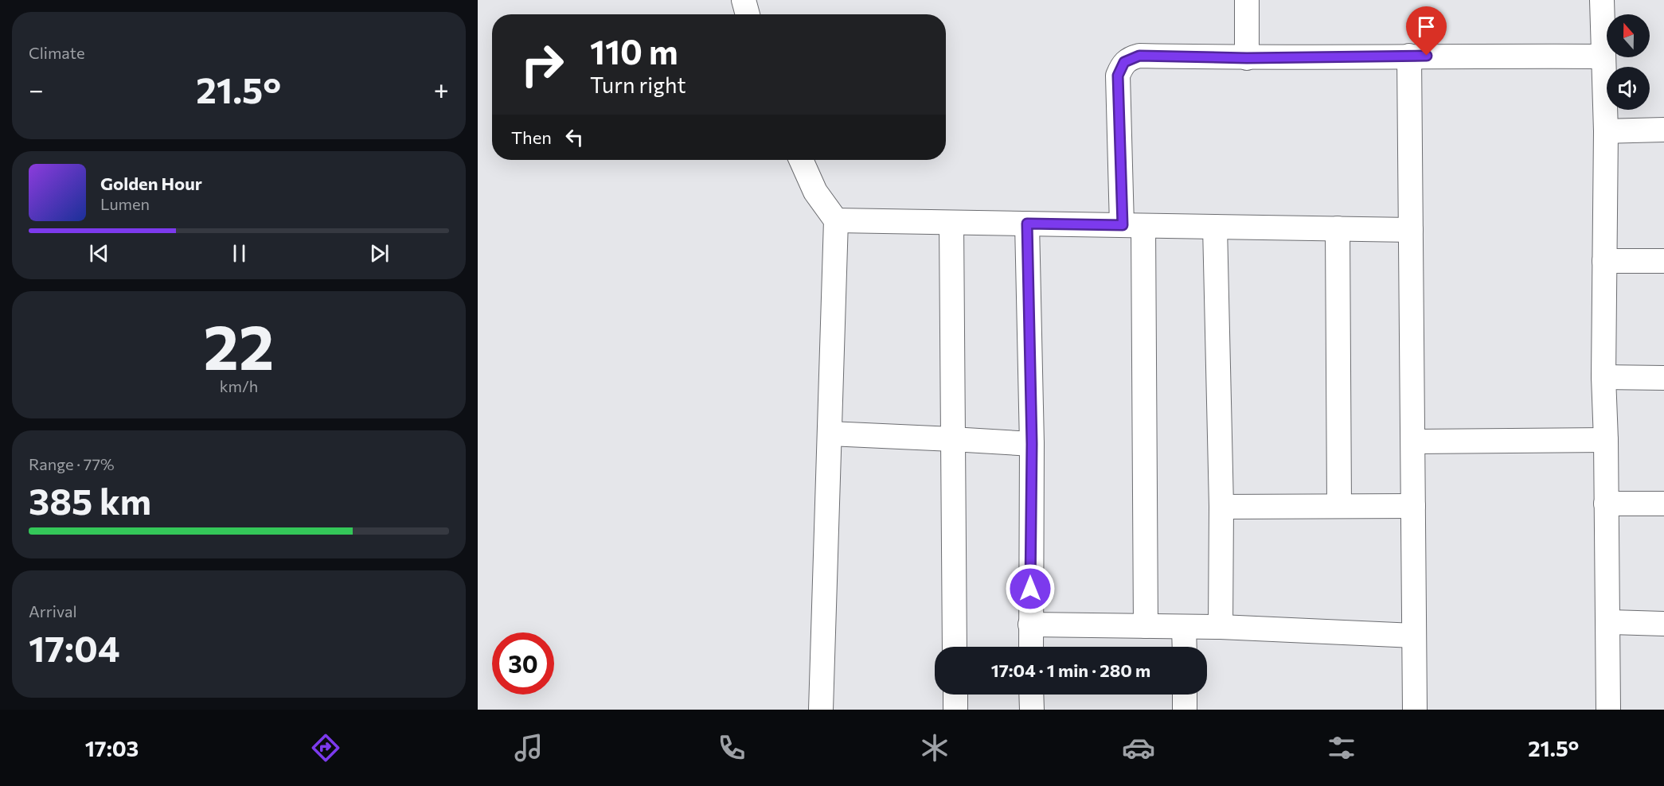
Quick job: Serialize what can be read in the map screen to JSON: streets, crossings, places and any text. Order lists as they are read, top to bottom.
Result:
{
  "north": "top",
  "page": {
    "tile": [
      "Climate",
      ["22", "km/h"],
      ["Range · 77%", "385 km"],
      ["Arrival", "17:04"]
    ],
    "turn": ["110 m", "Turn right"],
    "heat": ["−", "21.5°", "+"],
    "then": "Then",
    "song": ["Golden Hour", "Lumen"],
    "limit": "30",
    "trip": "17:04 · 1 min · 280 m",
    "tabs": ["17:03", "21.5°"]
  }
}
